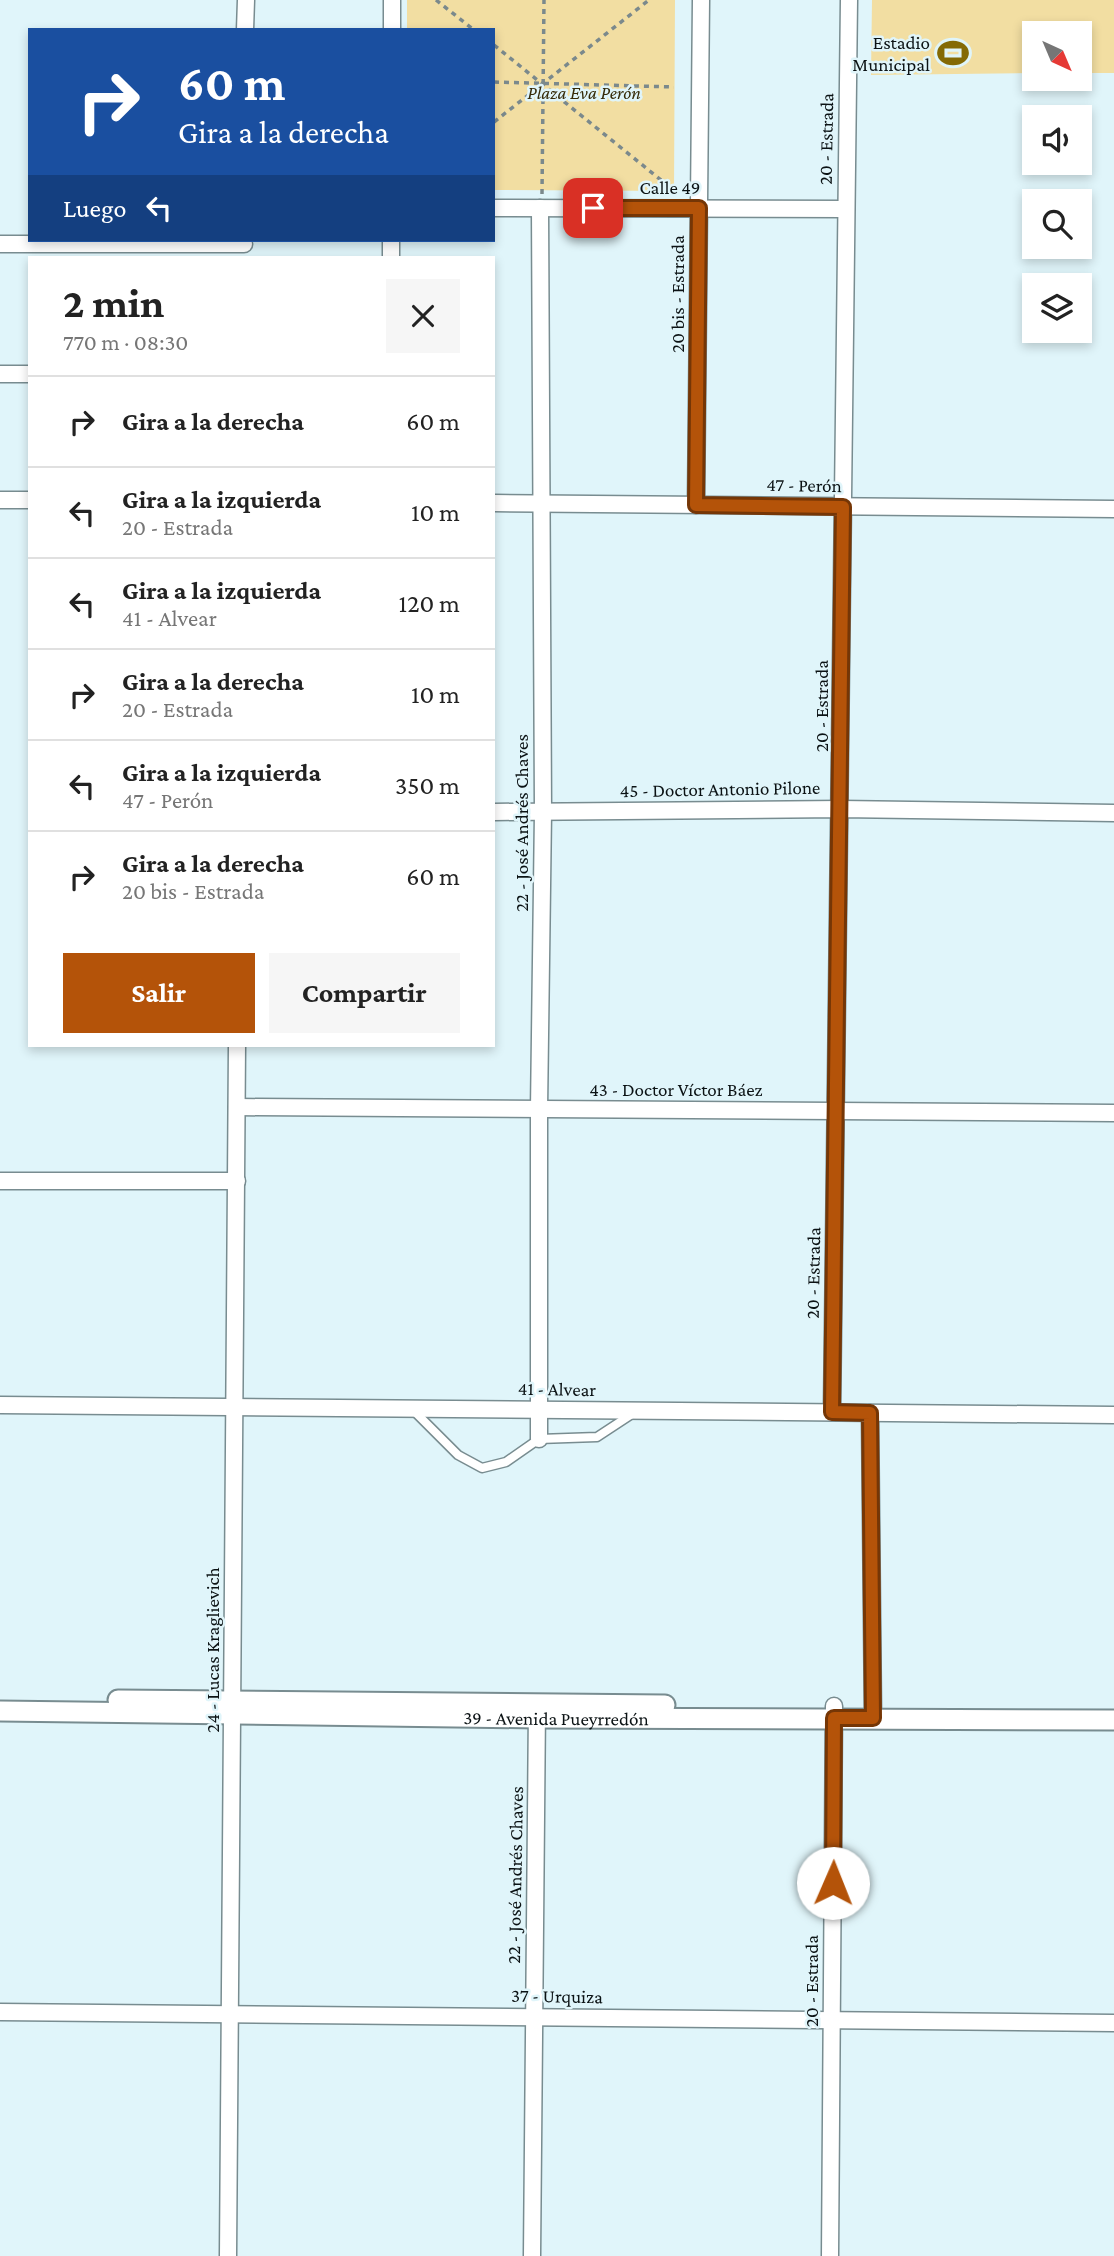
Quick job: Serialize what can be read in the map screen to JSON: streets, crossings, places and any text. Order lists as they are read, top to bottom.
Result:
{
  "streets": {
    "street": [
      "20 - Estrada",
      "Calle 49",
      "20 bis - Estrada",
      "47 - Perón",
      "45 - Doctor Antonio Pilone",
      "22 - José Andrés Chaves",
      "43 - Doctor Víctor Báez",
      "41 - Alvear",
      "24 - Lucas Kraglievich",
      "39 - Avenida Pueyrredón",
      "37 - Urquiza"
    ]
  },
  "crossings": [
    ["20 - Estrada", "Calle 49"],
    ["20 - Estrada", "47 - Perón"],
    ["20 - Estrada", "45 - Doctor Antonio Pilone"],
    ["20 - Estrada", "43 - Doctor Víctor Báez"],
    ["20 - Estrada", "41 - Alvear"],
    ["20 - Estrada", "39 - Avenida Pueyrredón"],
    ["20 - Estrada", "37 - Urquiza"],
    ["Calle 49", "20 bis - Estrada"],
    ["Calle 49", "22 - José Andrés Chaves"],
    ["20 bis - Estrada", "47 - Perón"],
    ["47 - Perón", "22 - José Andrés Chaves"],
    ["45 - Doctor Antonio Pilone", "22 - José Andrés Chaves"],
    ["22 - José Andrés Chaves", "43 - Doctor Víctor Báez"],
    ["22 - José Andrés Chaves", "41 - Alvear"],
    ["22 - José Andrés Chaves", "39 - Avenida Pueyrredón"],
    ["22 - José Andrés Chaves", "37 - Urquiza"],
    ["43 - Doctor Víctor Báez", "24 - Lucas Kraglievich"],
    ["41 - Alvear", "24 - Lucas Kraglievich"],
    ["24 - Lucas Kraglievich", "39 - Avenida Pueyrredón"],
    ["24 - Lucas Kraglievich", "37 - Urquiza"]
  ],
  "parks": ["Plaza Eva Perón"],
  "places": {
    "sports": ["Estadio Municipal"]
  },
  "north": "bottom right",
  "page": {
    "turn": ["60 m", "Gira a la derecha"],
    "then": "Luego",
    "heading": ["2 min", "770 m · 08:30"],
    "list": [
      {
        "name": "Gira a la derecha",
        "value": "60 m"
      },
      {
        "name": "Gira a la izquierda",
        "note": "20 - Estrada",
        "value": "10 m"
      },
      {
        "name": "Gira a la izquierda",
        "note": "41 - Alvear",
        "value": "120 m"
      },
      {
        "name": "Gira a la derecha",
        "note": "20 - Estrada",
        "value": "10 m"
      },
      {
        "name": "Gira a la izquierda",
        "note": "47 - Perón",
        "value": "350 m"
      },
      {
        "name": "Gira a la derecha",
        "note": "20 bis - Estrada",
        "value": "60 m"
      }
    ],
    "buttons": ["Salir", "Compartir"]
  }
}
